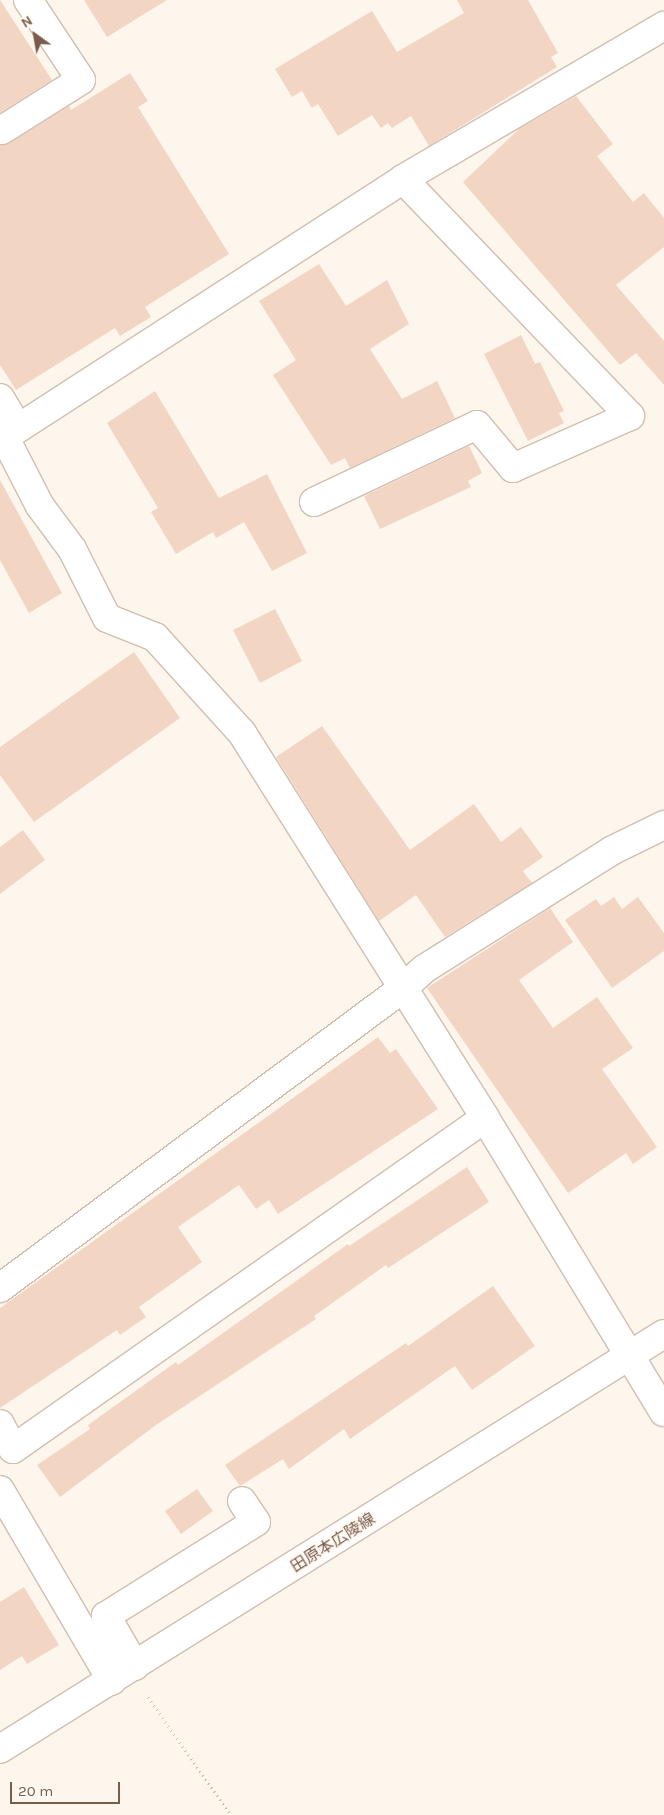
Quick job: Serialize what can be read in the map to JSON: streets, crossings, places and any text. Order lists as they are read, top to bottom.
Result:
{
  "streets": {
    "street": ["田原本広陵線"]
  },
  "scale_bar": "20 m",
  "north": "top left"
}
